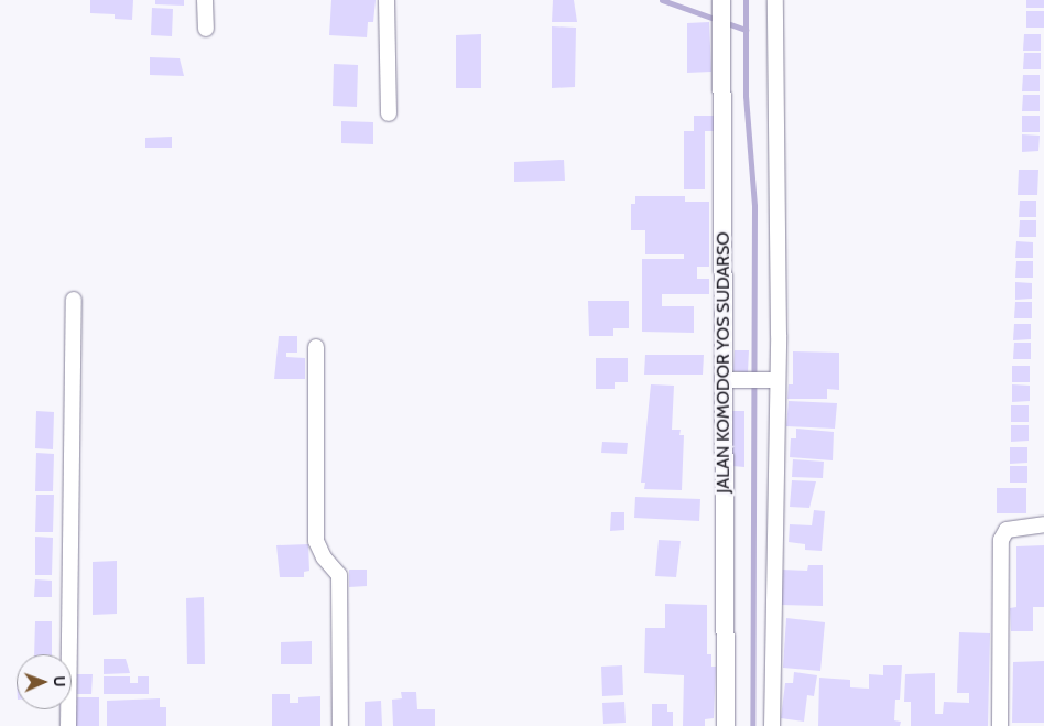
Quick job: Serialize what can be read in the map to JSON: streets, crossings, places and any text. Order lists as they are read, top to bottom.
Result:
{
  "streets": {
    "street": ["JALAN KOMODOR YOS SUDARSO"]
  },
  "north": "right"
}
